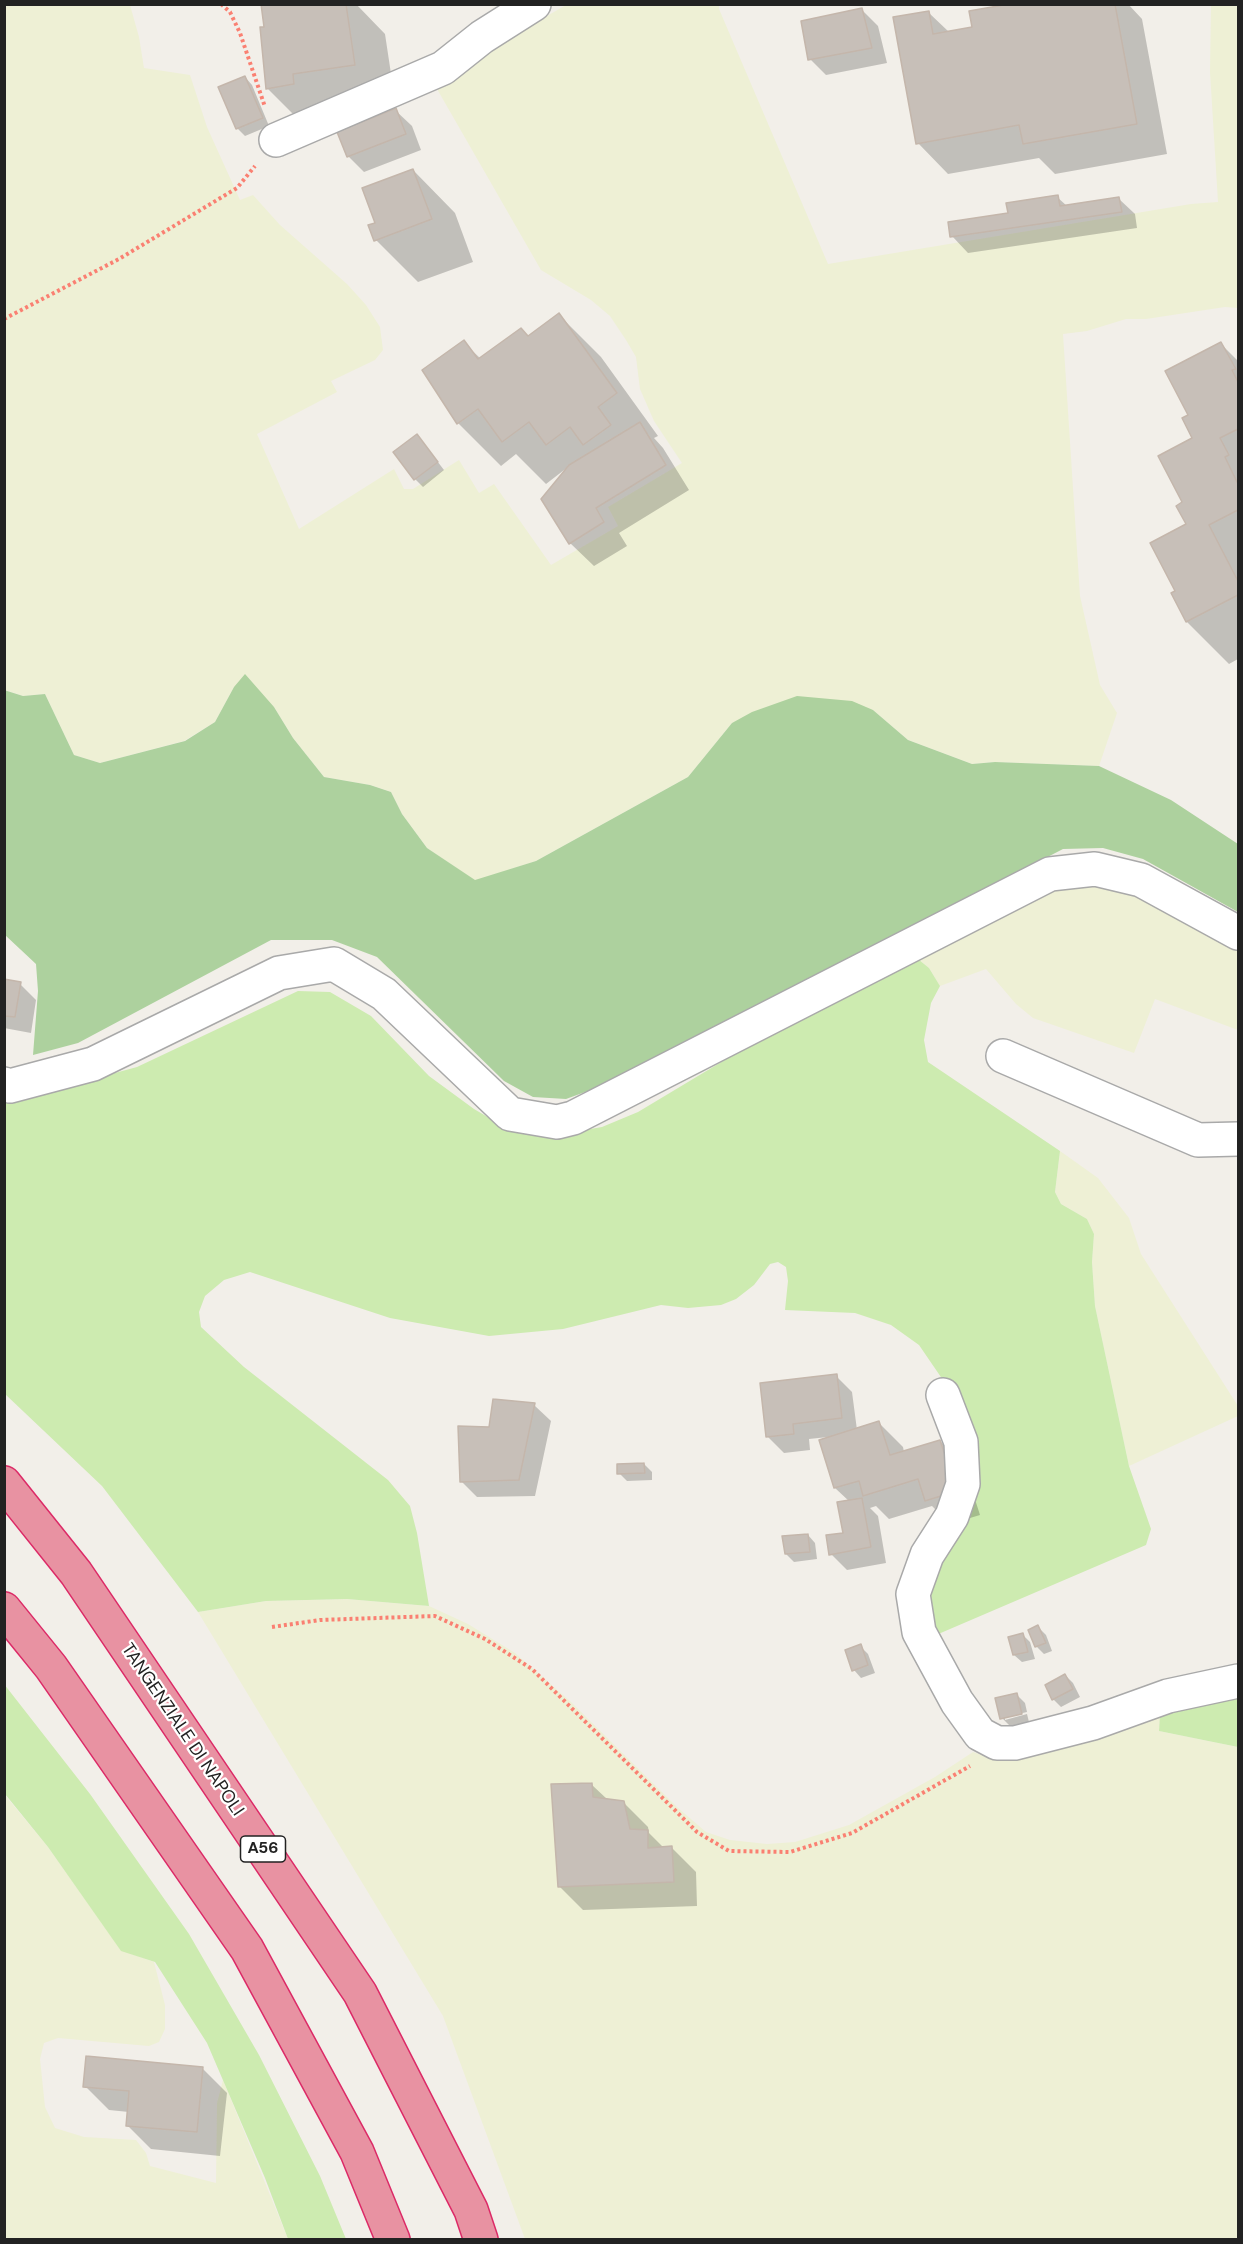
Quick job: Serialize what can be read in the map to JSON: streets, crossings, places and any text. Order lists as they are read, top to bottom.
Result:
{
  "streets": {
    "highway": ["TANGENZIALE DI NAPOLI", "A56"]
  }
}
